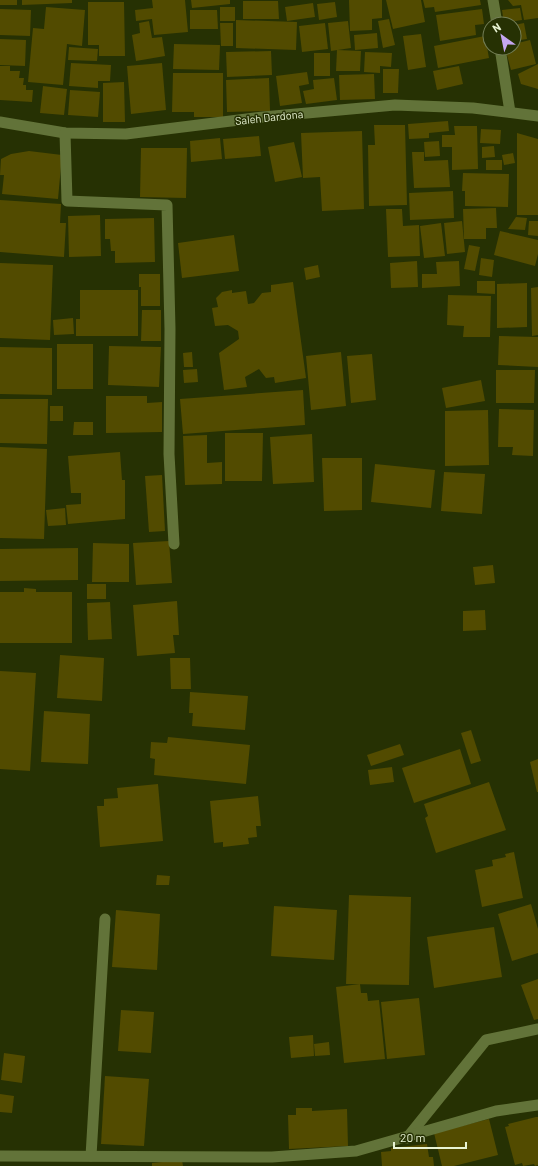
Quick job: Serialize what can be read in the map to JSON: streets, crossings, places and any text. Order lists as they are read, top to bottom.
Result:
{
  "streets": {
    "street": ["Saleh Dardona"]
  },
  "scale_bar": "20 m",
  "north": "top left"
}
